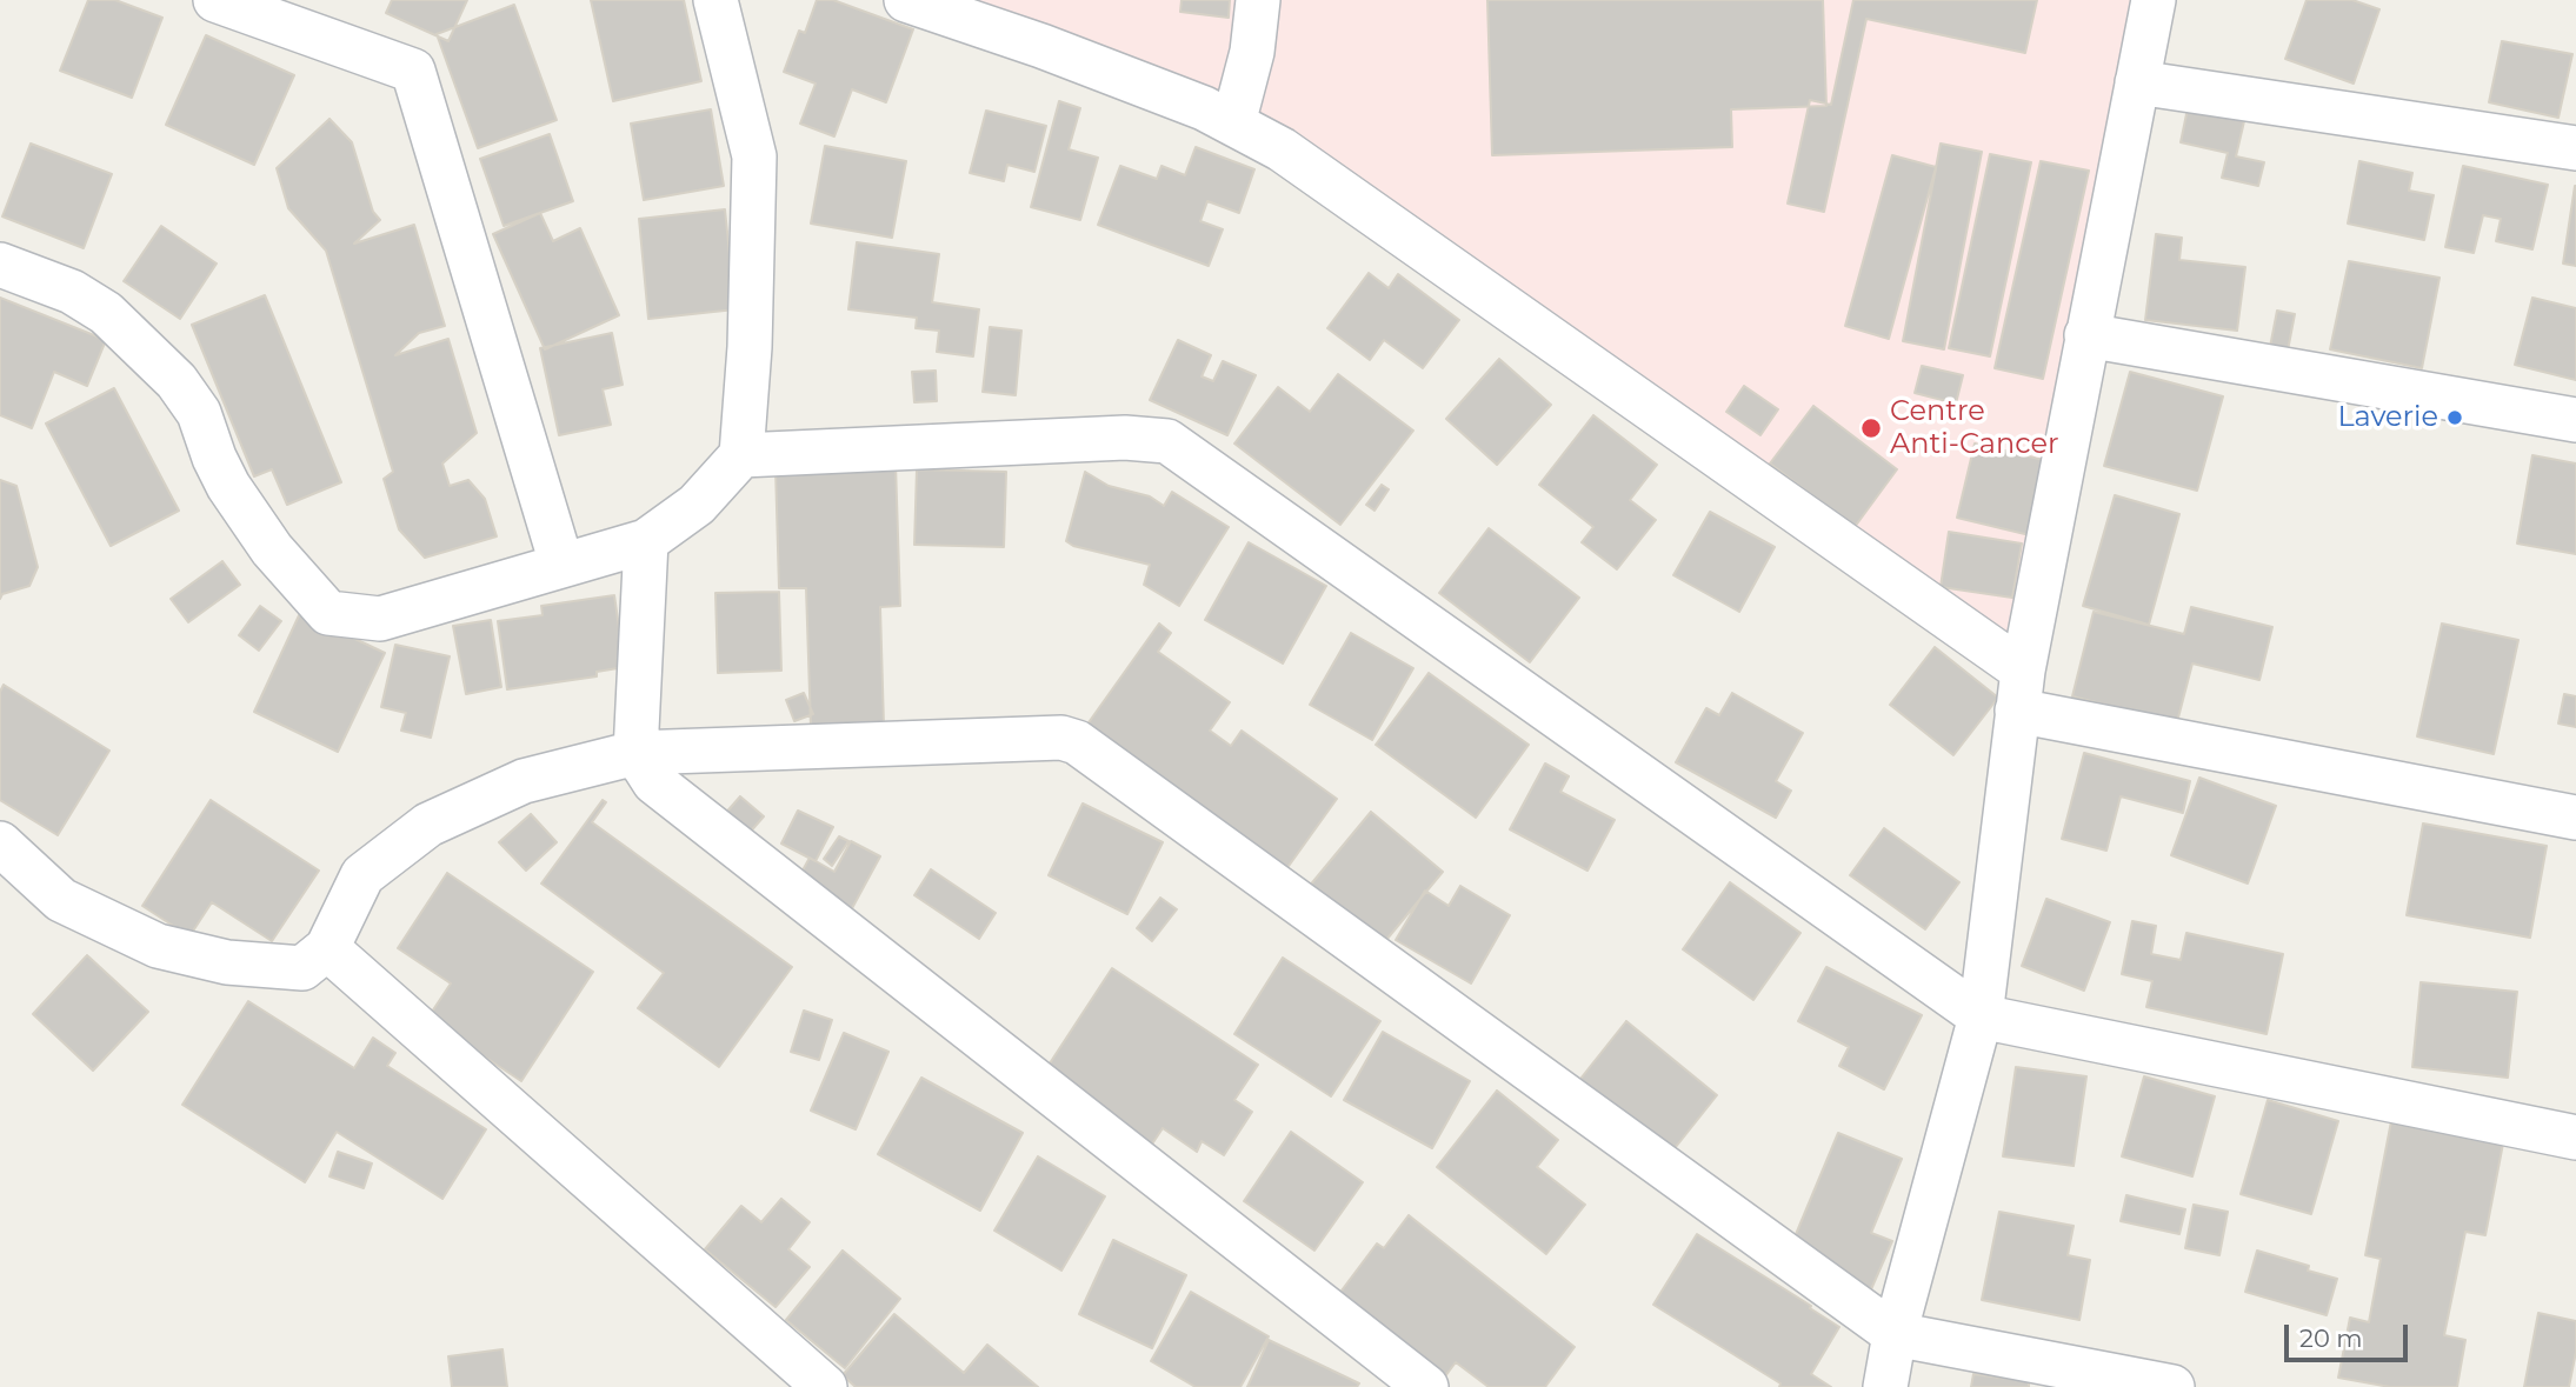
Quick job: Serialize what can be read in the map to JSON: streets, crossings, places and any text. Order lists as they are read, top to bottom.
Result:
{
  "places": ["Laverie", "Centre Anti-Cancer"],
  "scale_bar": "20 m"
}
